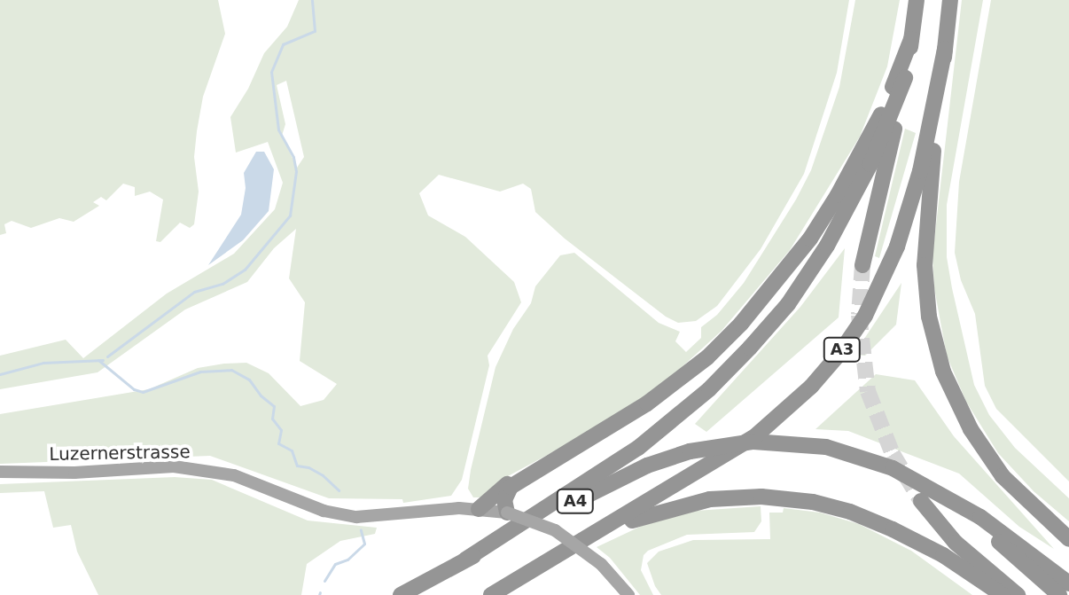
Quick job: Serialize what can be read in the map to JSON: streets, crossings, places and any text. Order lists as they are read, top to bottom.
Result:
{
  "streets": {
    "highway": ["A3", "A4"],
    "main road": ["Luzernerstrasse"]
  },
  "crossings": [
    ["A3", "A4"]
  ]
}
